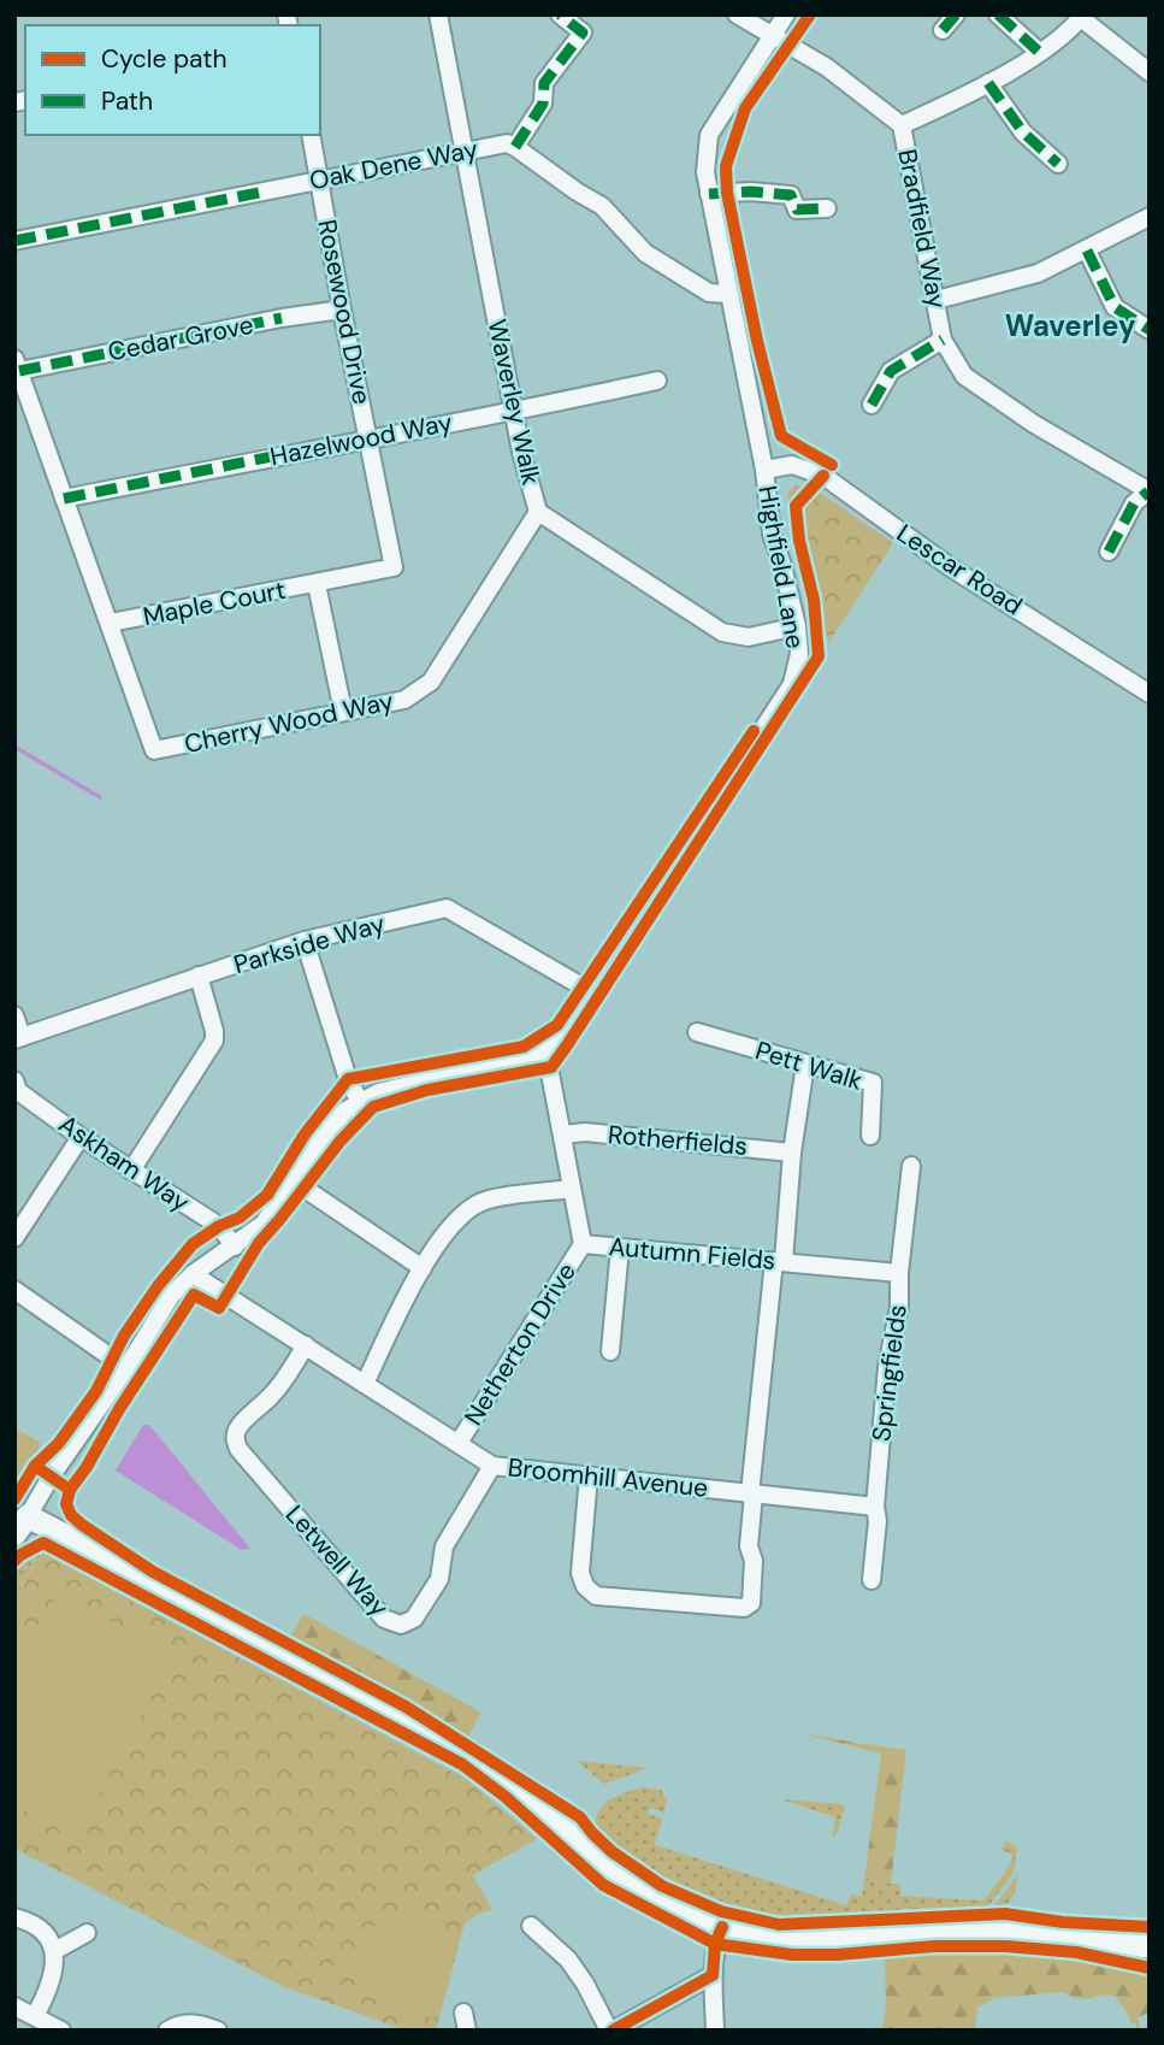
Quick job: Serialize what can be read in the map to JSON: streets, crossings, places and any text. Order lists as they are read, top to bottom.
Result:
{
  "streets": {
    "street": [
      "Oak Dene Way",
      "Bradfield Way",
      "Rosewood Drive",
      "Cedar Grove",
      "Waverley Walk",
      "Hazelwood Way",
      "Highfield Lane",
      "Lescar Road",
      "Maple Court",
      "Cherry Wood Way",
      "Parkside Way",
      "Pett Walk",
      "Rotherfields",
      "Askham Way",
      "Autumn Fields",
      "Netherton Drive",
      "Springfields",
      "Broomhill Avenue",
      "Letwell Way"
    ]
  },
  "crossings": [
    ["Oak Dene Way", "Rosewood Drive"],
    ["Oak Dene Way", "Waverley Walk"],
    ["Oak Dene Way", "Highfield Lane"],
    ["Bradfield Way", "Highfield Lane"],
    ["Rosewood Drive", "Cedar Grove"],
    ["Rosewood Drive", "Hazelwood Way"],
    ["Rosewood Drive", "Maple Court"],
    ["Cedar Grove", "Cherry Wood Way"],
    ["Waverley Walk", "Hazelwood Way"],
    ["Waverley Walk", "Highfield Lane"],
    ["Waverley Walk", "Cherry Wood Way"],
    ["Hazelwood Way", "Cherry Wood Way"],
    ["Highfield Lane", "Lescar Road"],
    ["Highfield Lane", "Parkside Way"],
    ["Highfield Lane", "Askham Way"],
    ["Highfield Lane", "Autumn Fields"],
    ["Highfield Lane", "Broomhill Avenue"],
    ["Maple Court", "Cherry Wood Way"],
    ["Rotherfields", "Autumn Fields"],
    ["Autumn Fields", "Netherton Drive"],
    ["Autumn Fields", "Springfields"],
    ["Netherton Drive", "Broomhill Avenue"],
    ["Springfields", "Broomhill Avenue"],
    ["Broomhill Avenue", "Letwell Way"]
  ],
  "districts": ["Waverley"],
  "legend": ["Cycle path", "Path"]
}
